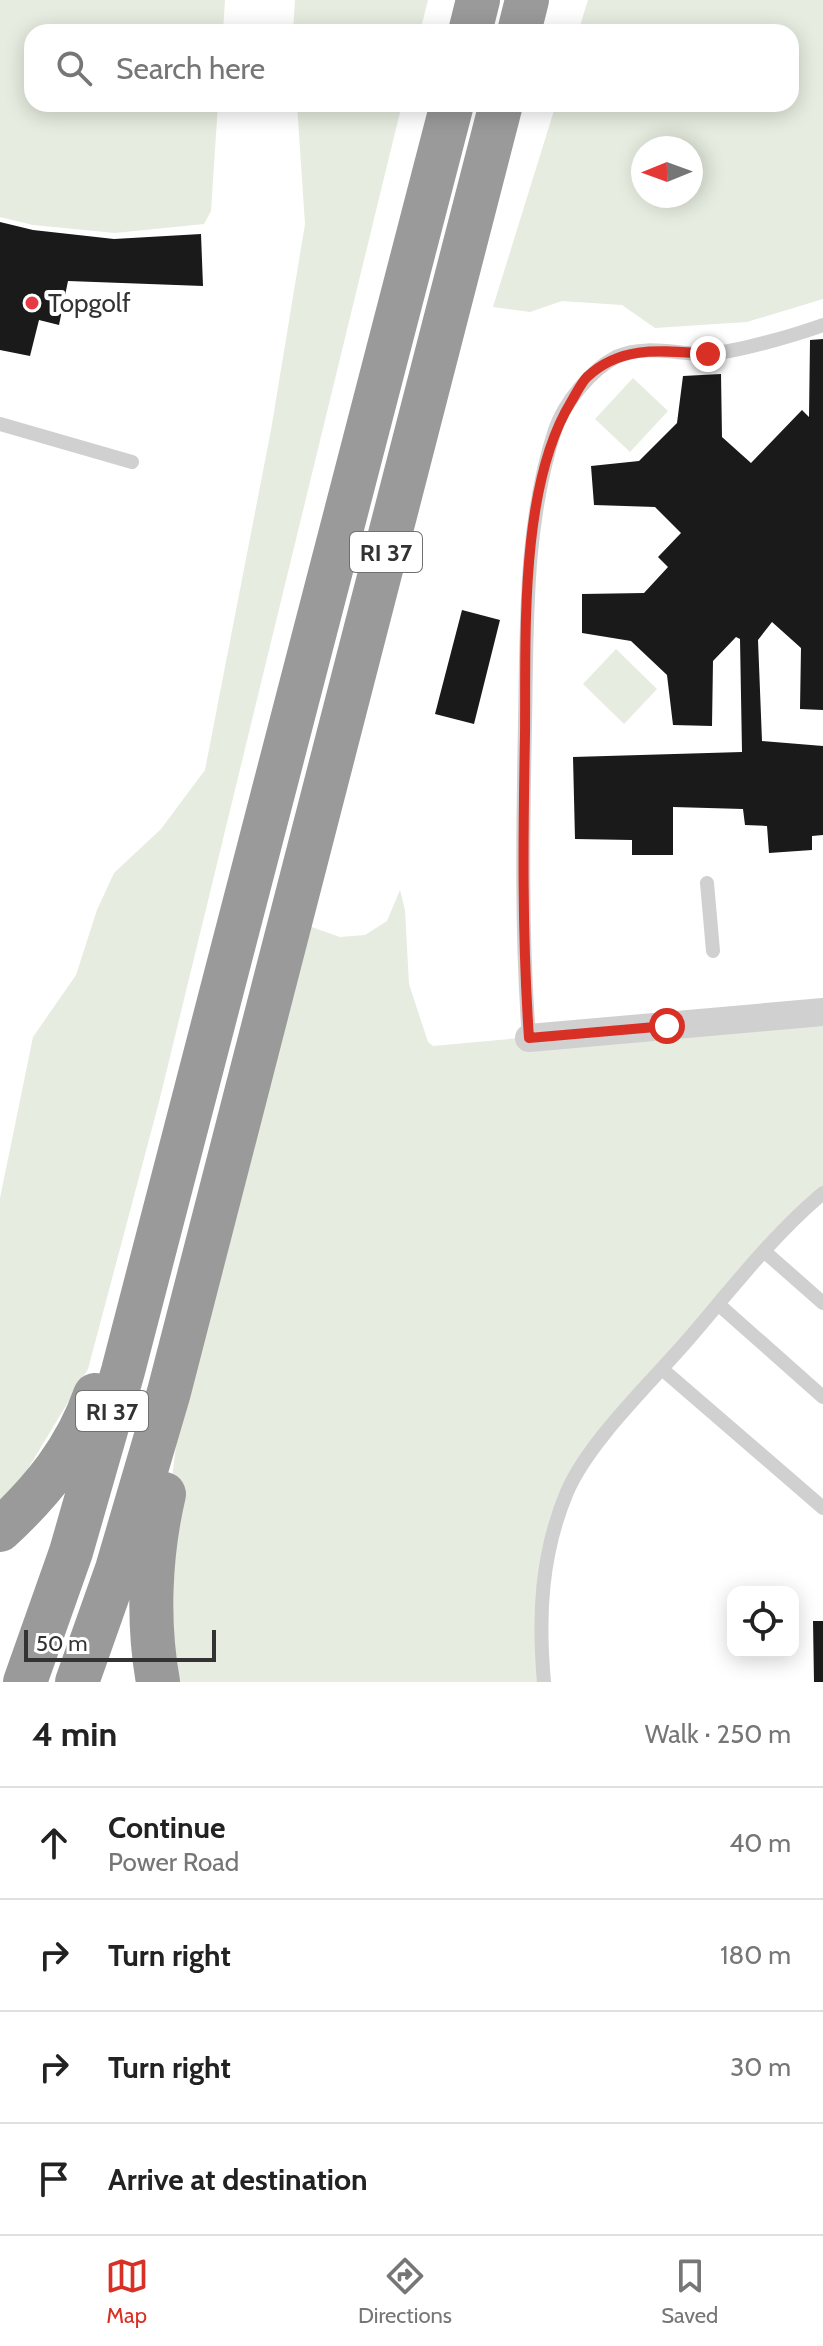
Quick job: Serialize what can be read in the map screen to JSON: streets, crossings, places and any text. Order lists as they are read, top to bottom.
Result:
{
  "streets": {
    "highway": ["RI 37"]
  },
  "places": ["Topgolf"],
  "scale_bar": "50 m",
  "north": "left",
  "page": {
    "search": "Search here",
    "scale": "50 m",
    "heading": ["4 min", "Walk · 250 m"],
    "list": [
      ["Continue", "Power Road", "40 m"],
      ["Turn right", "180 m"],
      ["Turn right", "30 m"],
      "Arrive at destination"
    ],
    "nav": ["Map", "Directions", "Saved"]
  }
}
